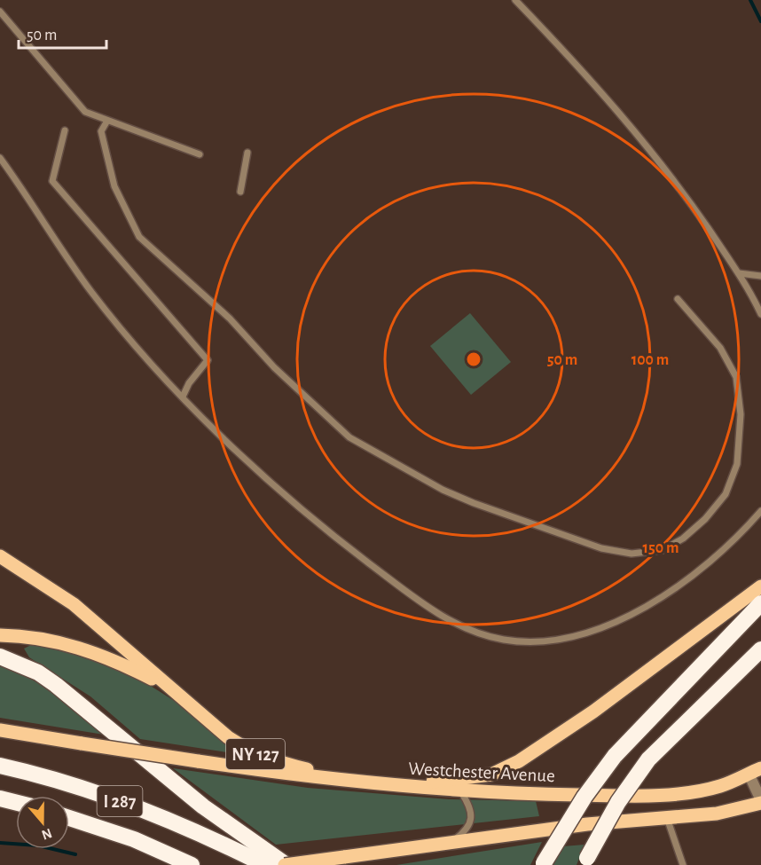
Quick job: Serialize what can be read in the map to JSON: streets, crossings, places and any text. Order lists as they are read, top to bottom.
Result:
{
  "streets": {
    "highway": ["I 287"],
    "main road": ["NY 127", "Westchester Avenue"]
  },
  "crossings": [
    ["NY 127", "Westchester Avenue"]
  ],
  "scale_bar": "50 m",
  "north": "bottom",
  "rings": ["50 m", "100 m", "150 m"]
}
